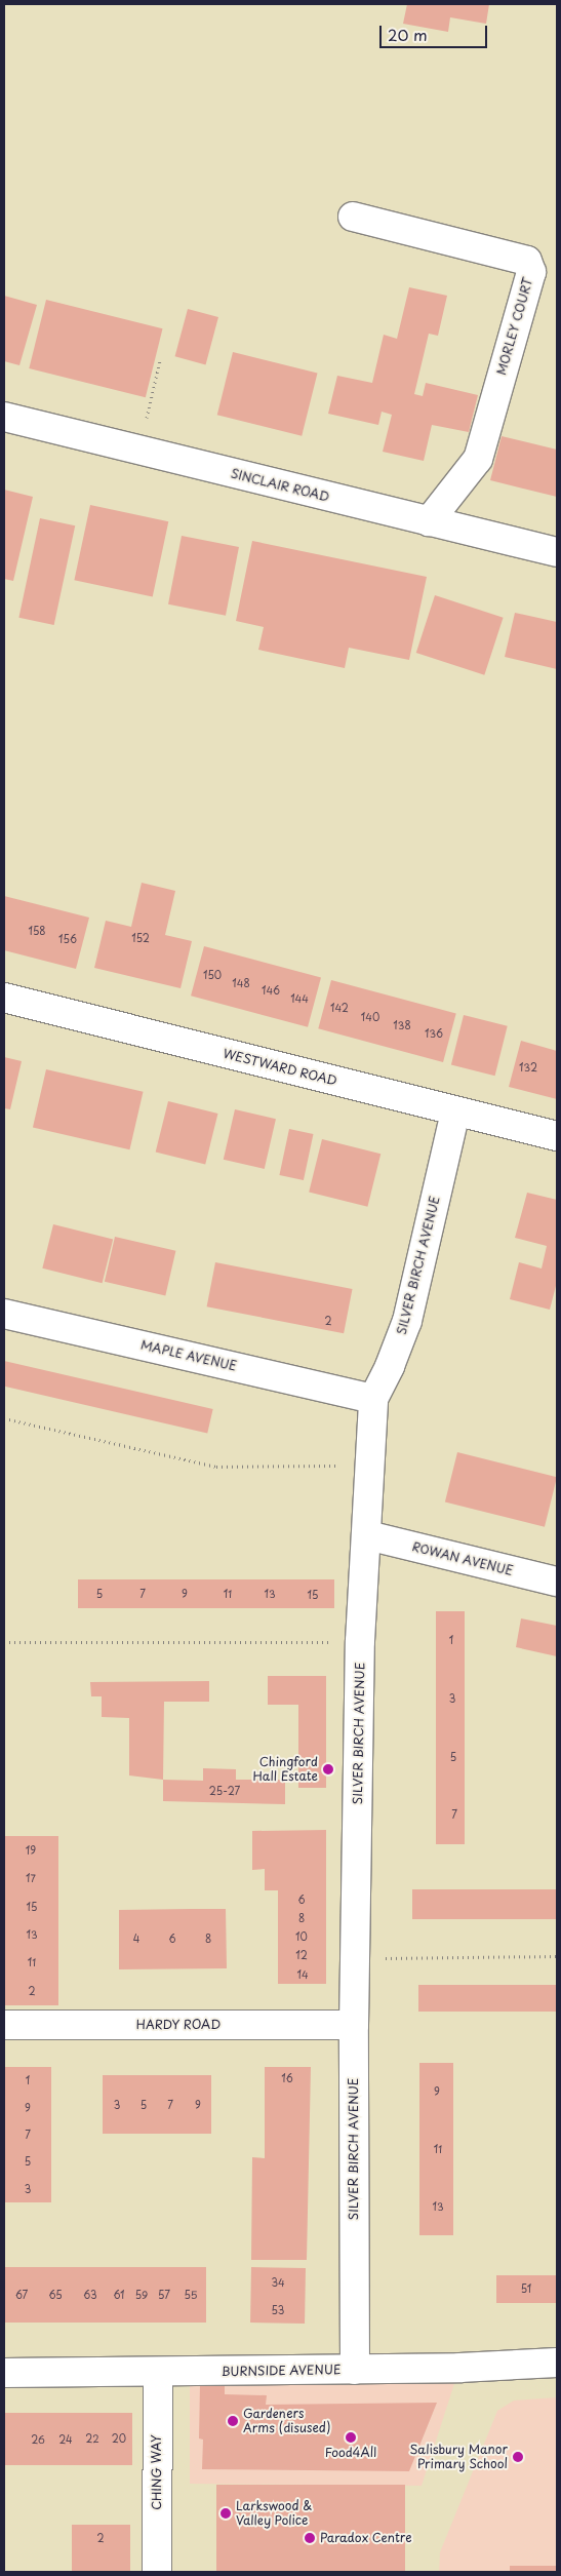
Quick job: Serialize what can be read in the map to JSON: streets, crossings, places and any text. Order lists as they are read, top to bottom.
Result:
{
  "streets": {
    "street": [
      "MORLEY COURT",
      "SINCLAIR ROAD",
      "WESTWARD ROAD",
      "SILVER BIRCH AVENUE",
      "MAPLE AVENUE",
      "ROWAN AVENUE",
      "HARDY ROAD",
      "BURNSIDE AVENUE",
      "CHING WAY"
    ]
  },
  "crossings": [
    ["MORLEY COURT", "SINCLAIR ROAD"],
    ["WESTWARD ROAD", "SILVER BIRCH AVENUE"],
    ["SILVER BIRCH AVENUE", "MAPLE AVENUE"],
    ["SILVER BIRCH AVENUE", "ROWAN AVENUE"],
    ["SILVER BIRCH AVENUE", "HARDY ROAD"],
    ["SILVER BIRCH AVENUE", "BURNSIDE AVENUE"],
    ["BURNSIDE AVENUE", "CHING WAY"]
  ],
  "places": [
    "Chingford Hall Estate",
    "Gardeners Arms (disused)",
    "Food4All",
    "Salisbury Manor Primary School",
    "Larkswood & Valley Police",
    "Paradox Centre"
  ],
  "house_numbers": [
    "158",
    "152",
    "156",
    "150",
    "148",
    "146",
    "144",
    "142",
    "140",
    "138",
    "136",
    "132",
    "2",
    "5",
    "7",
    "9",
    "11",
    "13",
    "15",
    "1",
    "3",
    "5",
    "25-27",
    "7",
    "19",
    "17",
    "6",
    "15",
    "8",
    "13",
    "10",
    "4",
    "6",
    "8",
    "12",
    "11",
    "14",
    "2",
    "16",
    "1",
    "9",
    "3",
    "5",
    "7",
    "9",
    "9",
    "7",
    "11",
    "5",
    "3",
    "13",
    "34",
    "51",
    "67",
    "65",
    "63",
    "61",
    "59",
    "57",
    "55",
    "53",
    "22",
    "20",
    "26",
    "24",
    "2"
  ],
  "scale_bar": "20 m"
}
